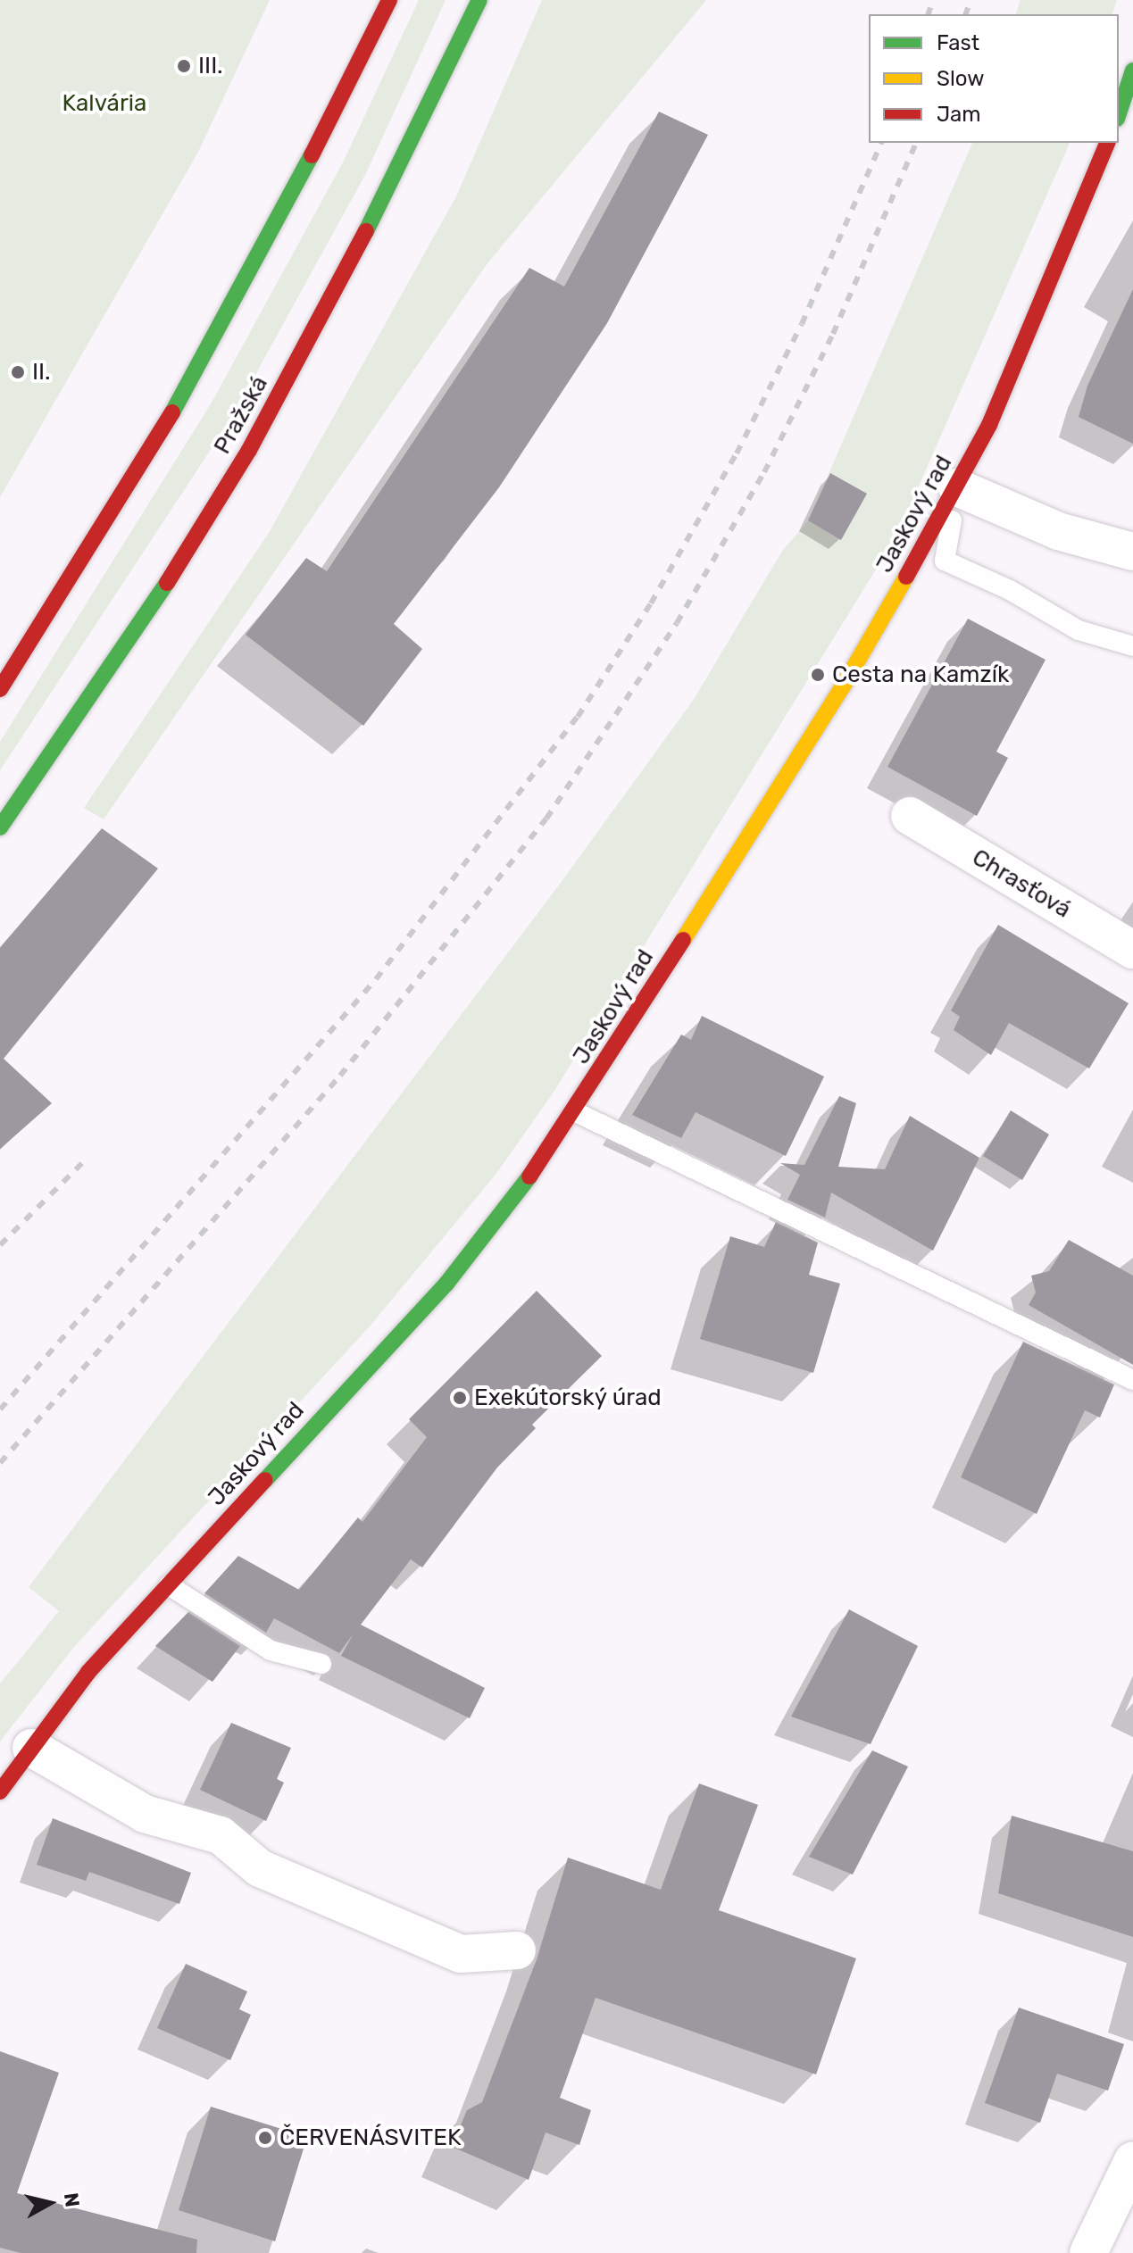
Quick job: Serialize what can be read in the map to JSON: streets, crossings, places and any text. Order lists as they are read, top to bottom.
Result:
{
  "streets": {
    "street": ["Pražská", "Jaskový rad", "Chrasťová"]
  },
  "parks": ["Kalvária"],
  "places": [
    "III.",
    "II.",
    "Cesta na Kamzík",
    "Exekútorský úrad",
    "ČERVENÁSVITEK"
  ],
  "legend": ["Fast", "Slow", "Jam"],
  "north": "right"
}
